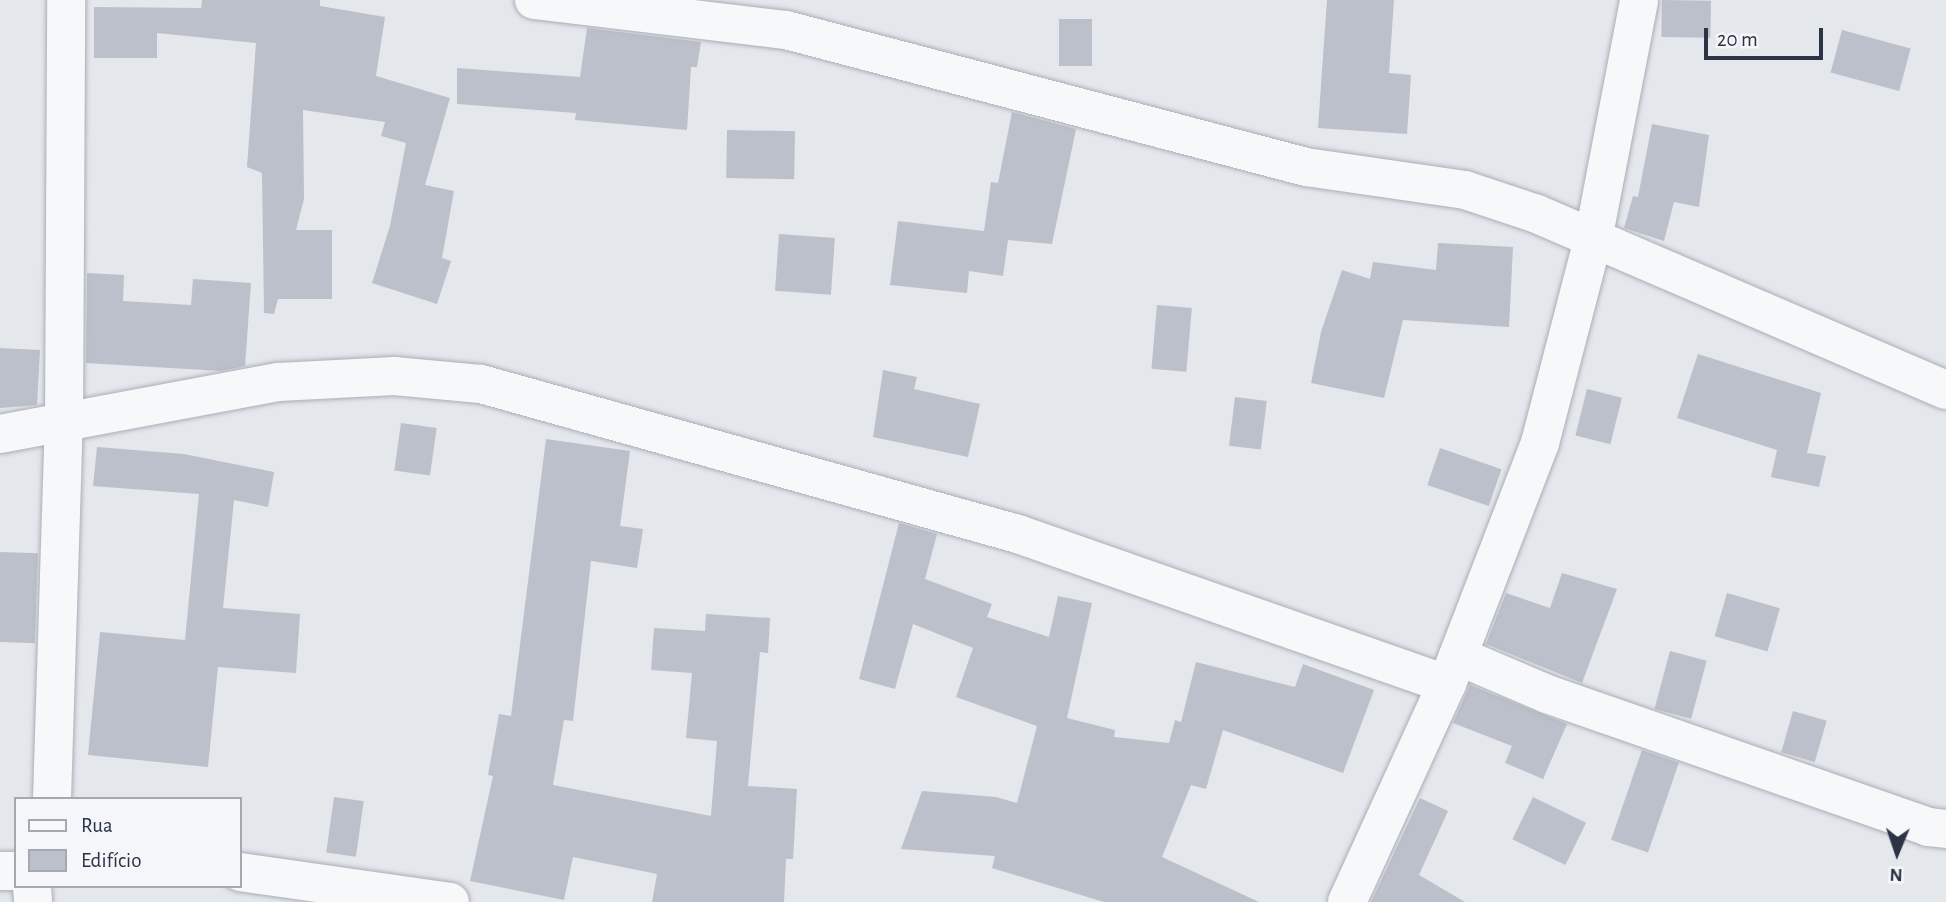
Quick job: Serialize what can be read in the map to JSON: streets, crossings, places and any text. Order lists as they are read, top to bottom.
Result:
{
  "legend": ["Rua", "Edifício"],
  "scale_bar": "20 m",
  "north": "bottom"
}
